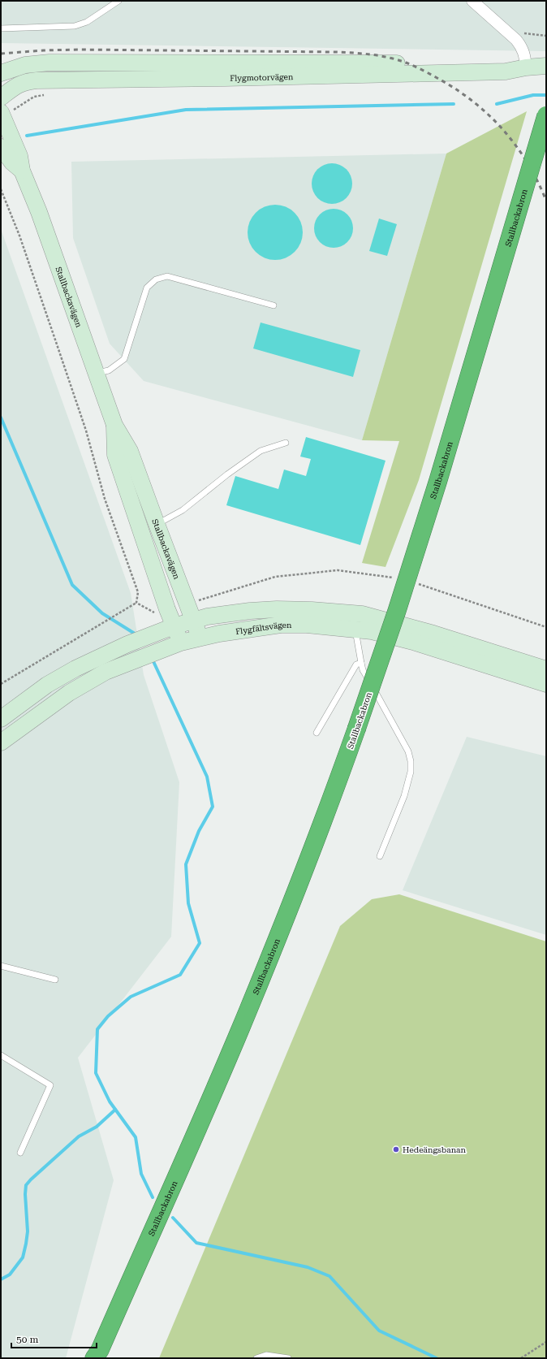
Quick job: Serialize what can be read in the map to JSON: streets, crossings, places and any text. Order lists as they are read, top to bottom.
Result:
{
  "streets": {
    "highway": ["Stallbackabron"],
    "street": ["Flygmotorvägen", "Stallbackavägen", "Flygfältsvägen"]
  },
  "crossings": [
    ["Stallbackavägen", "Flygfältsvägen"]
  ],
  "places": ["Hedeängsbanan"],
  "scale_bar": "50 m"
}
